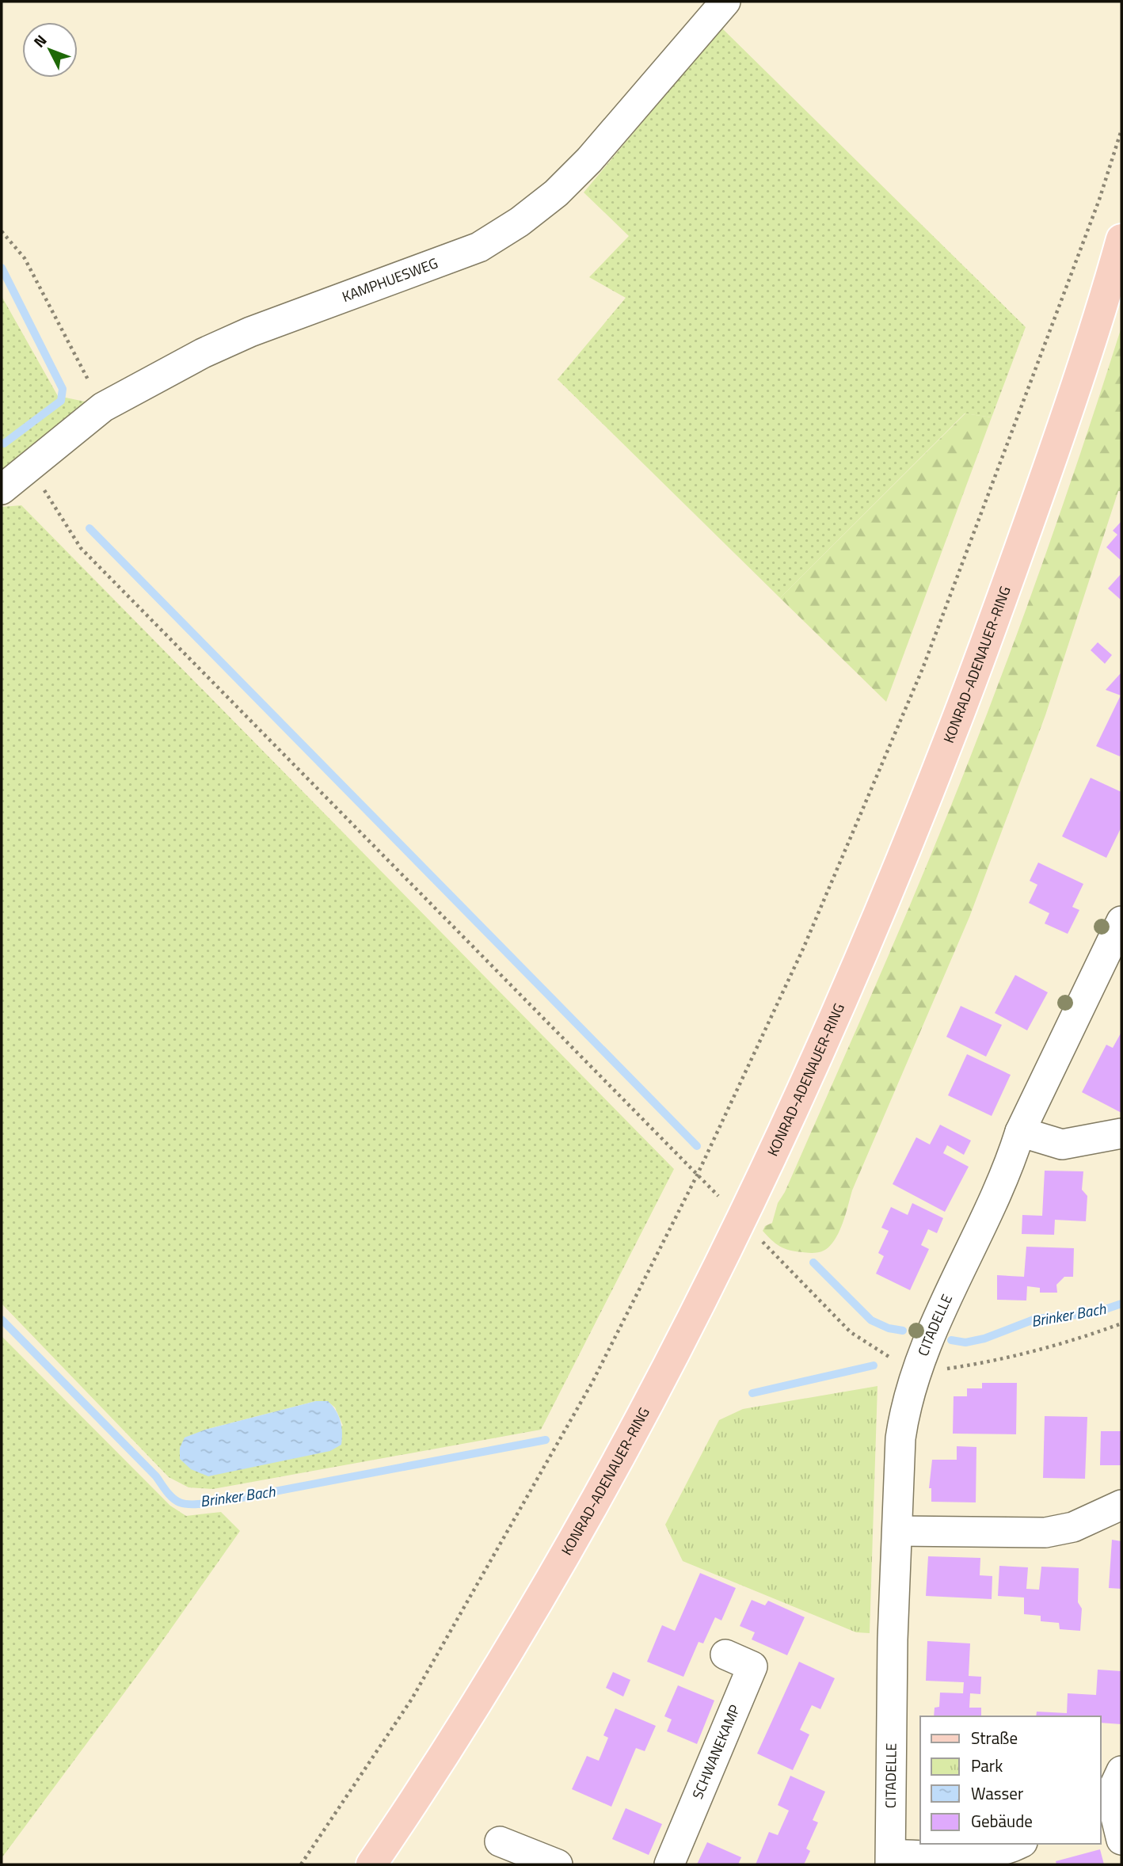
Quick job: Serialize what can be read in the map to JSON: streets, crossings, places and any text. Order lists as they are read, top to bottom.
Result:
{
  "streets": {
    "main road": ["KONRAD-ADENAUER-RING"],
    "street": ["KAMPHUESWEG", "CITADELLE", "SCHWANEKAMP"]
  },
  "water": ["Brinker Bach"],
  "legend": [
    "Straße",
    "Park",
    "Wasser",
    "Gebäude"
  ],
  "north": "top left"
}
